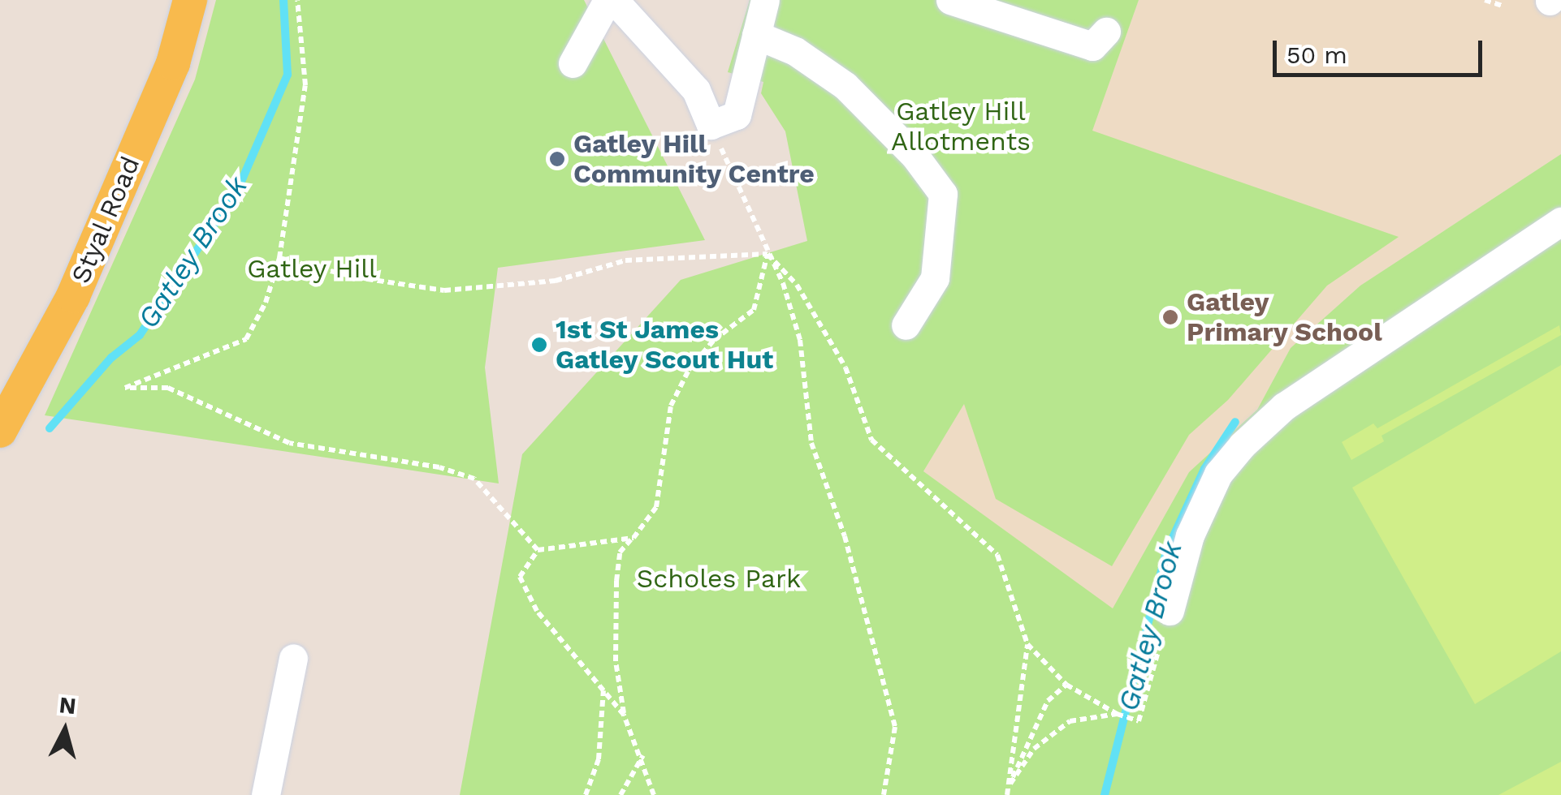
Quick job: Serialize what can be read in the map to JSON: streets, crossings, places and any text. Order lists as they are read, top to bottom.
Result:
{
  "streets": {
    "main road": ["Styal Road"]
  },
  "water": ["Gatley Brook"],
  "parks": ["Gatley Hill Allotments", "Gatley Hill", "Scholes Park"],
  "places": ["Gatley Hill Community Centre", "Gatley Primary School", "1st St James Gatley Scout Hut"],
  "scale_bar": "50 m",
  "north": "top"
}
